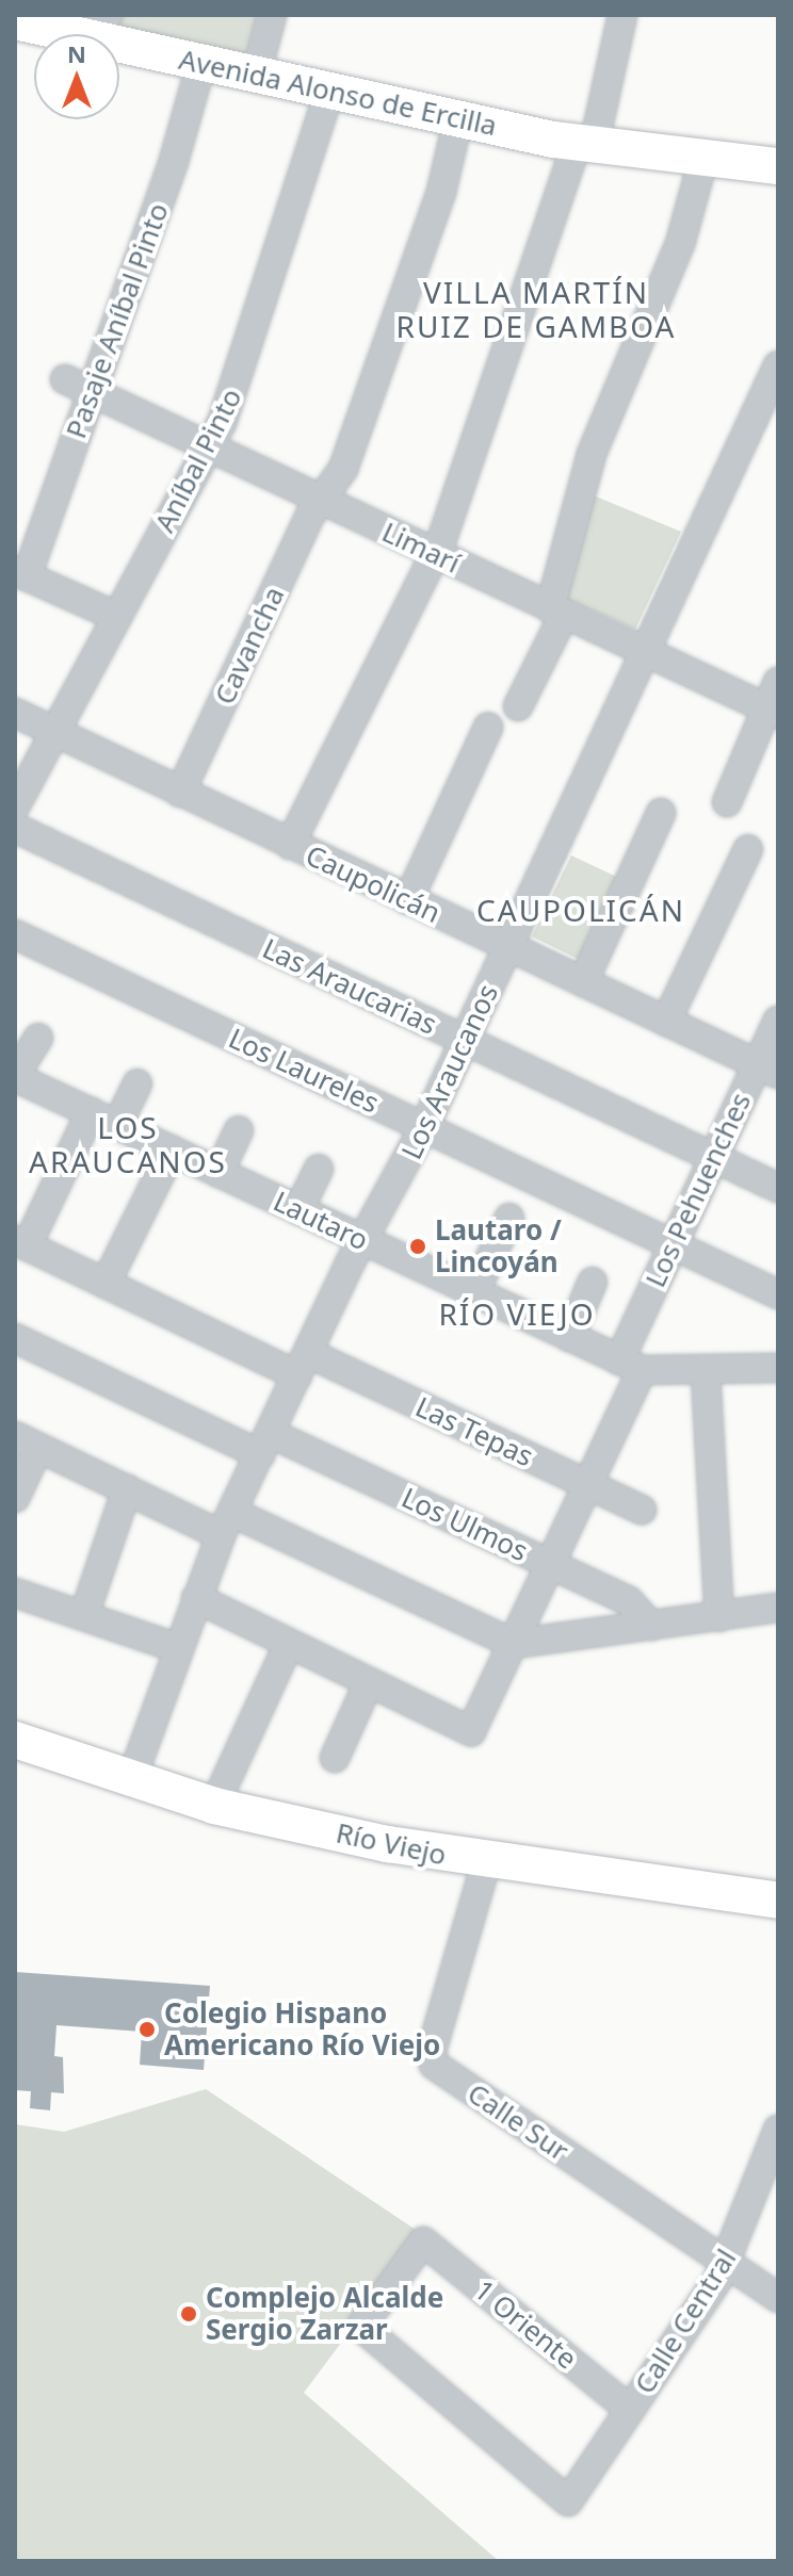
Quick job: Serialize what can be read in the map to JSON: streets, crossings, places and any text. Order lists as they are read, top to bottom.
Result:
{
  "streets": {
    "main road": ["Avenida Alonso de Ercilla", "Río Viejo"],
    "street": [
      "Pasaje Aníbal Pinto",
      "Aníbal Pinto",
      "Limarí",
      "Cavancha",
      "Caupolicán",
      "Las Araucarias",
      "Los Laureles",
      "Los Araucanos",
      "Los Pehuenches",
      "Lautaro",
      "Las Tepas",
      "Los Ulmos",
      "Calle Sur",
      "Calle Central",
      "1 Oriente"
    ]
  },
  "crossings": [
    ["Avenida Alonso de Ercilla", "Pasaje Aníbal Pinto"],
    ["Avenida Alonso de Ercilla", "Aníbal Pinto"],
    ["Avenida Alonso de Ercilla", "Cavancha"],
    ["Pasaje Aníbal Pinto", "Aníbal Pinto"],
    ["Pasaje Aníbal Pinto", "Limarí"],
    ["Aníbal Pinto", "Limarí"],
    ["Aníbal Pinto", "Caupolicán"],
    ["Limarí", "Cavancha"],
    ["Limarí", "Los Araucanos"],
    ["Cavancha", "Caupolicán"],
    ["Caupolicán", "Los Araucanos"],
    ["Caupolicán", "Los Pehuenches"],
    ["Las Araucarias", "Los Araucanos"],
    ["Las Araucarias", "Los Pehuenches"],
    ["Los Laureles", "Los Araucanos"],
    ["Los Laureles", "Los Pehuenches"],
    ["Los Araucanos", "Lautaro"],
    ["Los Araucanos", "Las Tepas"],
    ["Los Araucanos", "Los Ulmos"],
    ["Los Araucanos", "Río Viejo"],
    ["Los Pehuenches", "Lautaro"],
    ["Los Pehuenches", "Las Tepas"],
    ["Los Pehuenches", "Los Ulmos"],
    ["Río Viejo", "Calle Sur"],
    ["Calle Sur", "Calle Central"],
    ["Calle Central", "1 Oriente"]
  ],
  "districts": [
    "VILLA MARTÍN RUIZ DE GAMBOA",
    "CAUPOLICÁN",
    "LOS ARAUCANOS",
    "RÍO VIEJO"
  ],
  "places": ["Lautaro / Lincoyán", "Colegio Hispano Americano Río Viejo", "Complejo Alcalde Sergio Zarzar"],
  "north": "top"
}
